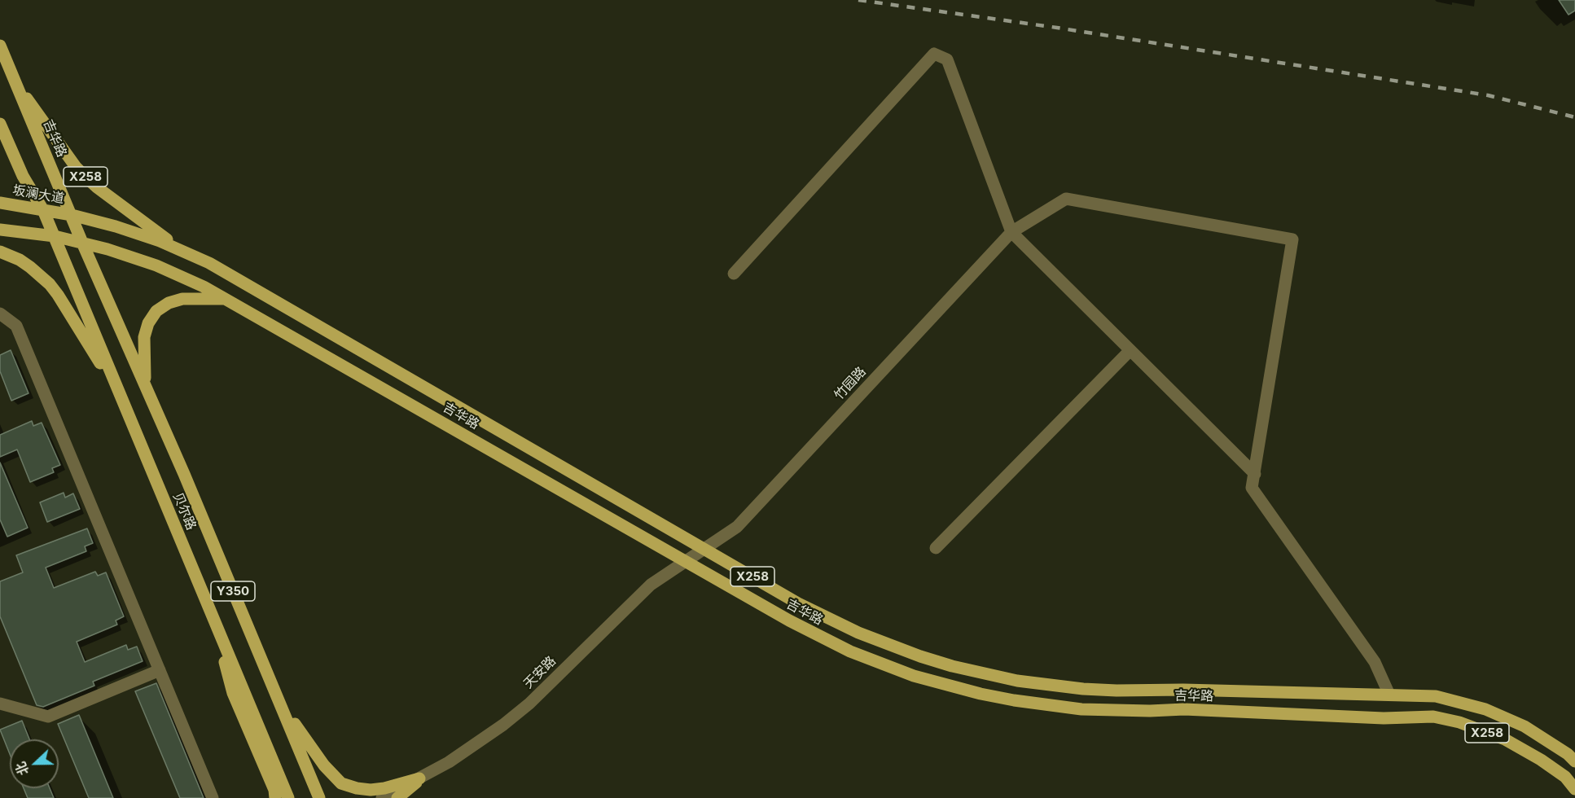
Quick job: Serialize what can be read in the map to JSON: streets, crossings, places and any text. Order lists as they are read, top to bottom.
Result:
{
  "streets": {
    "main road": [
      "吉华路",
      "X258",
      "坂澜大道",
      "贝尔路",
      "Y350"
    ],
    "street": ["竹园路", "天安路"]
  },
  "crossings": [
    ["吉华路", "X258"],
    ["吉华路", "坂澜大道"],
    ["吉华路", "竹园路"],
    ["吉华路", "贝尔路"],
    ["吉华路", "天安路"],
    ["X258", "坂澜大道"],
    ["竹园路", "天安路"]
  ],
  "north": "left"
}
